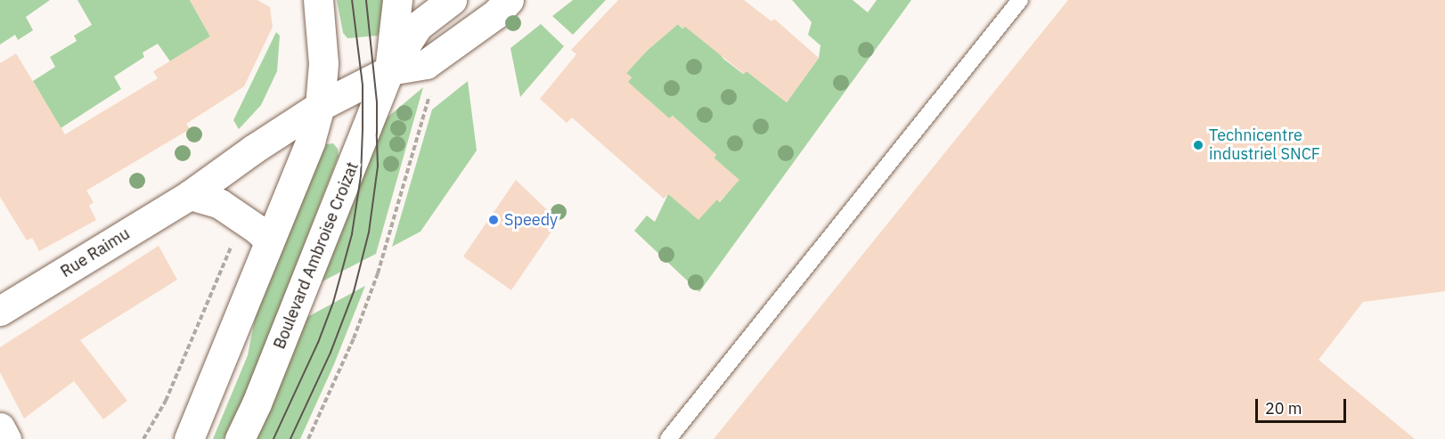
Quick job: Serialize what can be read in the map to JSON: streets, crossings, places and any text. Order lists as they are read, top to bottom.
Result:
{
  "streets": {
    "main road": ["Rue Raimu", "Boulevard Ambroise Croizat"]
  },
  "crossings": [
    ["Rue Raimu", "Boulevard Ambroise Croizat"]
  ],
  "places": ["Technicentre industriel SNCF", "Speedy"],
  "scale_bar": "20 m"
}
